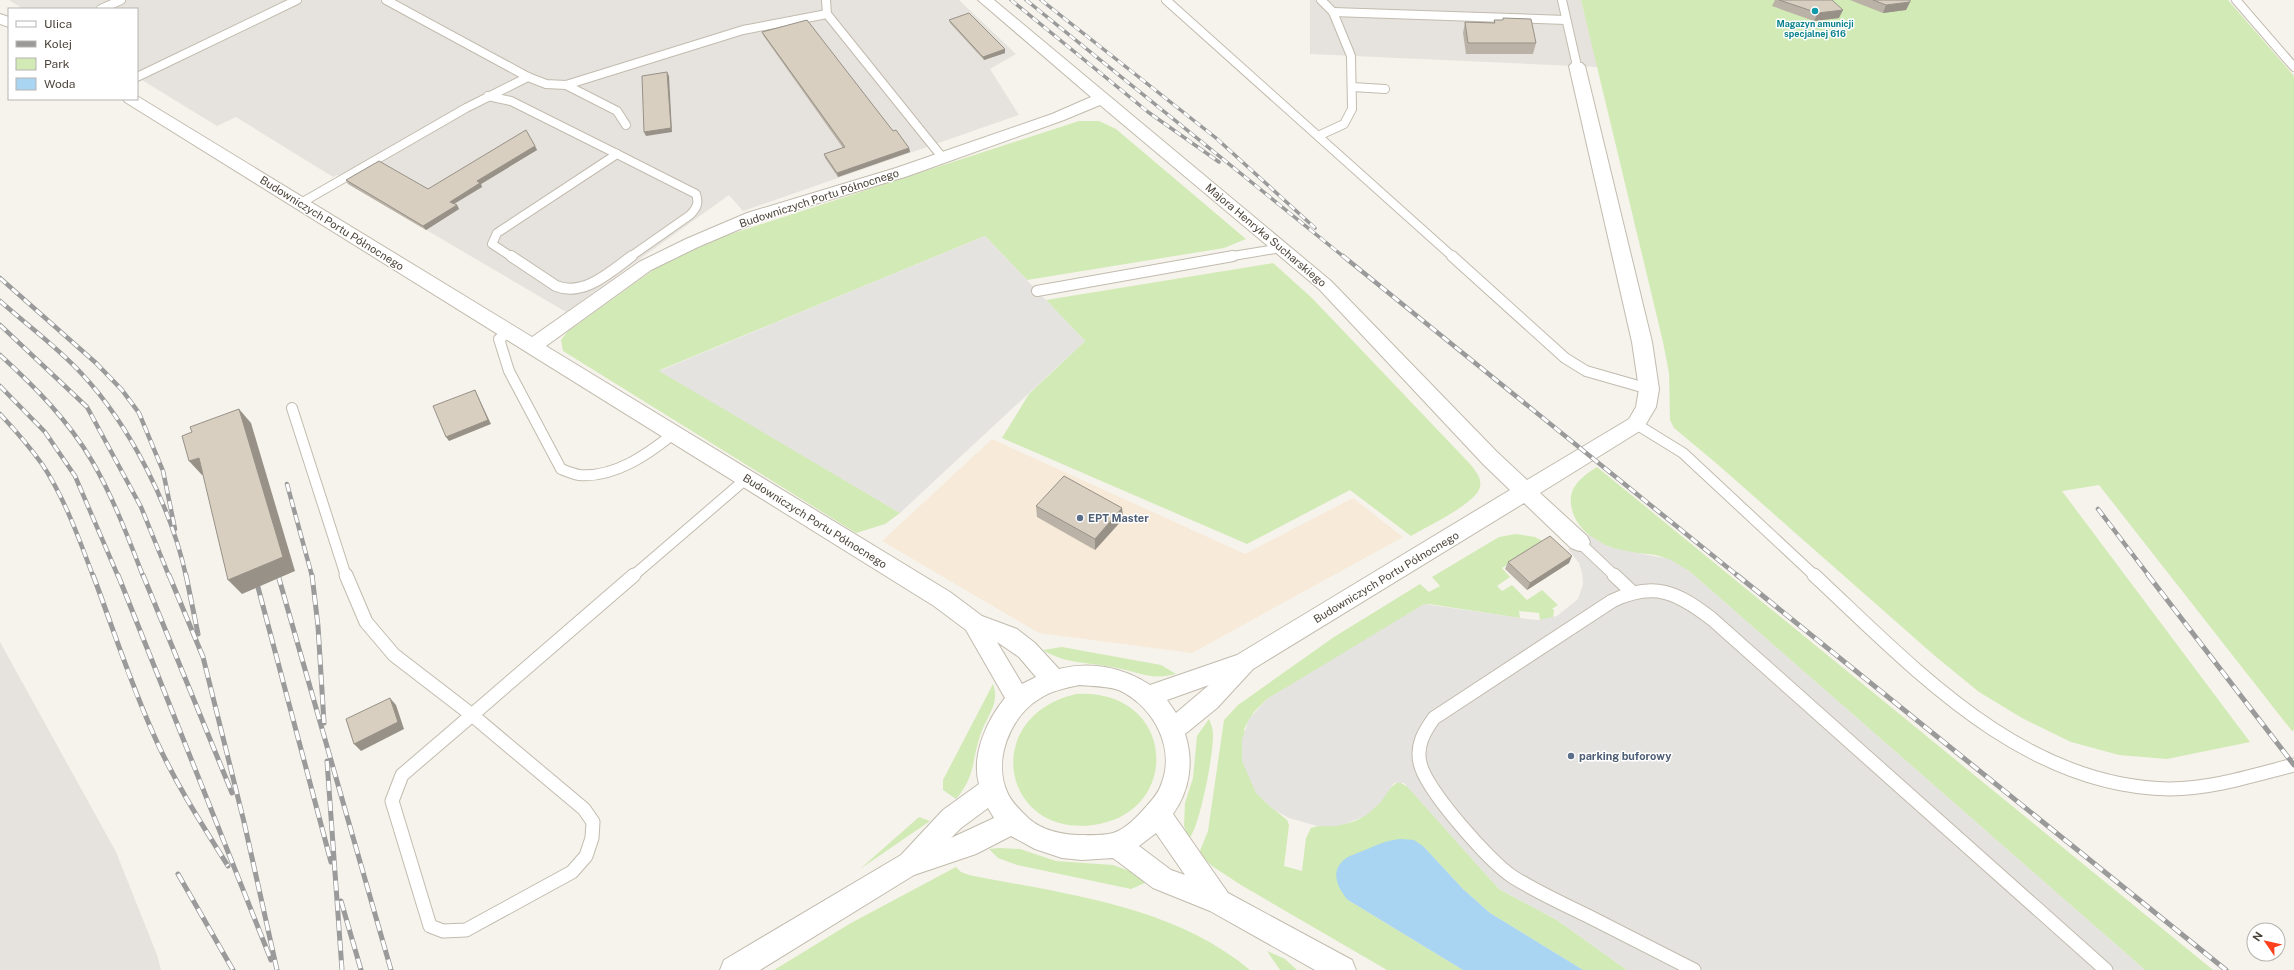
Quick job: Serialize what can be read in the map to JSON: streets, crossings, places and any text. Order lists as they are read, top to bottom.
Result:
{
  "streets": {
    "street": ["Budowniczych Portu Północnego", "Majora Henryka Sucharskiego"]
  },
  "crossings": [
    ["Budowniczych Portu Północnego", "Majora Henryka Sucharskiego"]
  ],
  "places": ["Magazyn amunicji specjalnej 616", "EPT Master", "parking buforowy"],
  "legend": [
    "Ulica",
    "Kolej",
    "Park",
    "Woda"
  ],
  "north": "top left"
}
